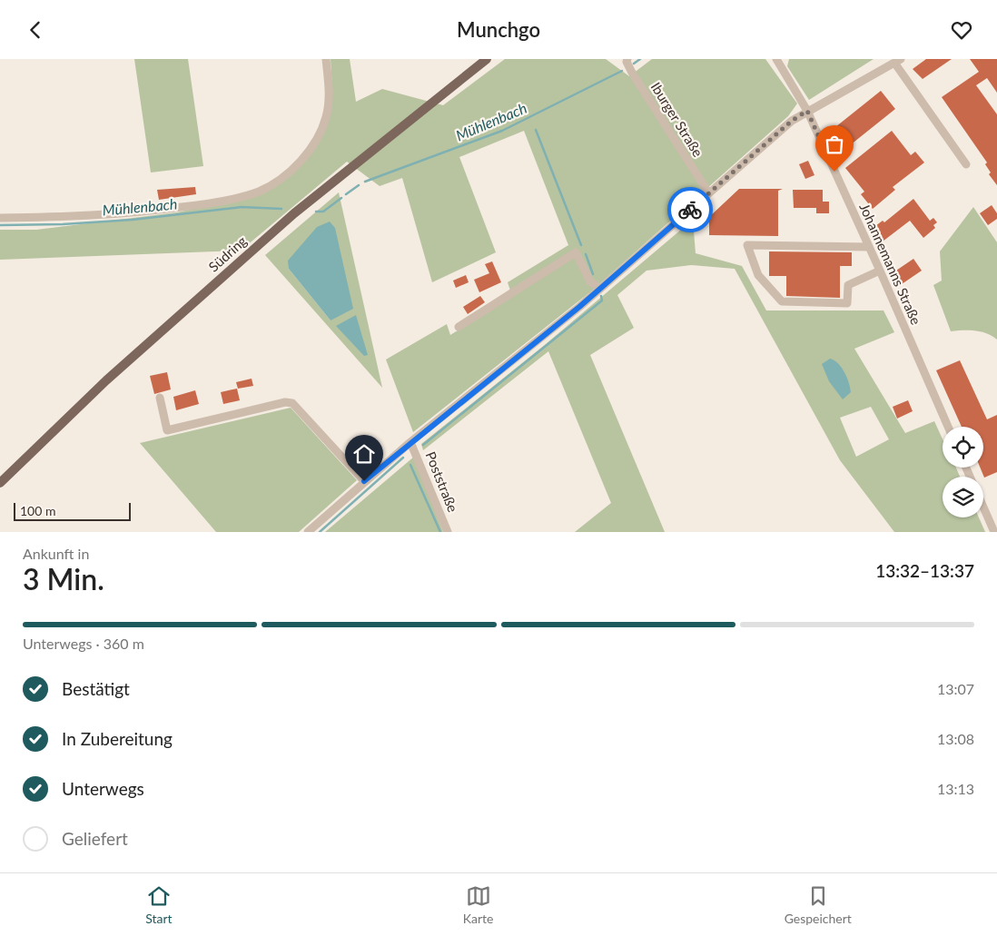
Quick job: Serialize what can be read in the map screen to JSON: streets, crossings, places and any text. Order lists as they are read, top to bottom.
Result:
{
  "streets": {
    "main road": ["Südring"],
    "street": ["Iburger Straße", "Johannemanns Straße", "Poststraße"]
  },
  "water": ["Mühlenbach"],
  "scale_bar": "100 m",
  "page": {
    "header": "Munchgo",
    "scale": "100 m",
    "heading": ["3 Min.", "Ankunft in", "13:32–13:37"],
    "bar": "Unterwegs · 360 m",
    "list": [
      ["Bestätigt", "13:07"],
      ["In Zubereitung", "13:08"],
      ["Unterwegs", "13:13"],
      "Geliefert"
    ],
    "tabs": ["Start", "Karte", "Gespeichert"]
  }
}
